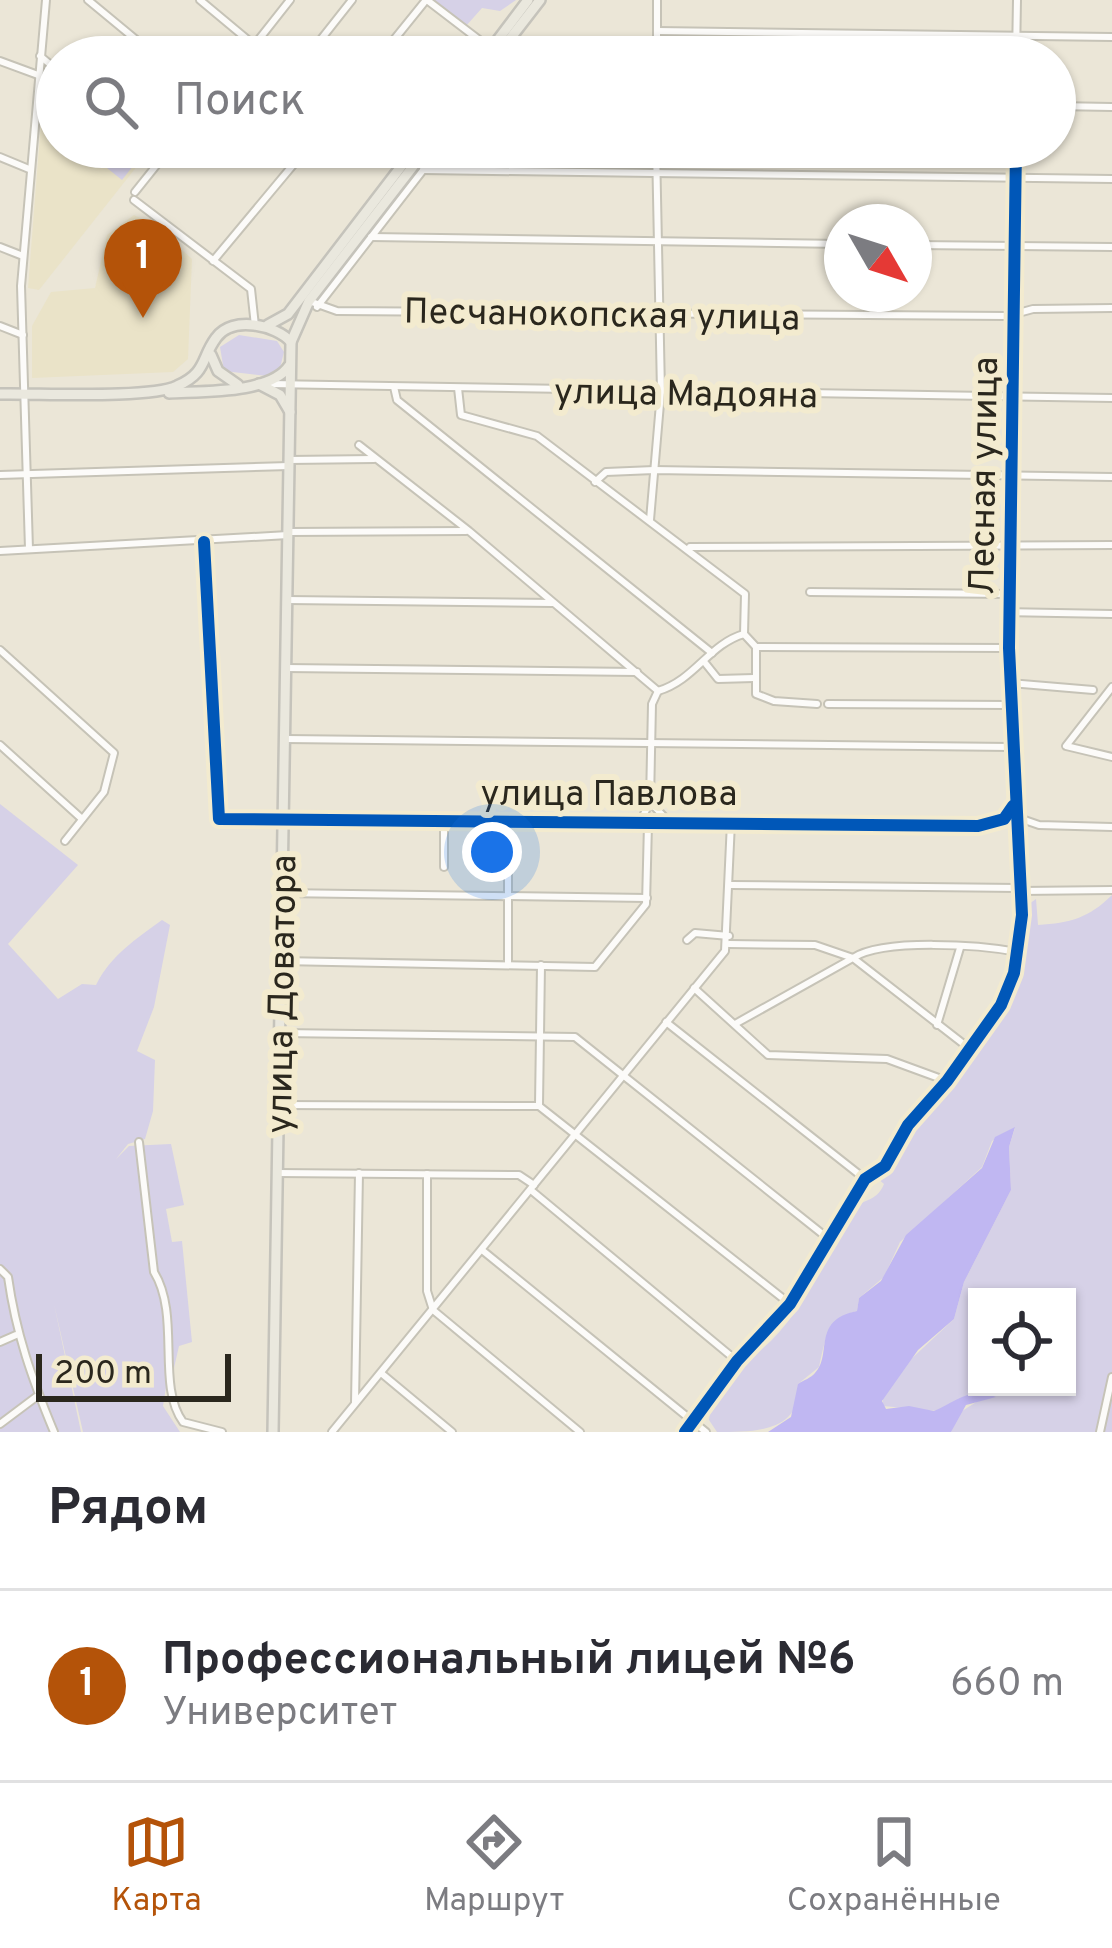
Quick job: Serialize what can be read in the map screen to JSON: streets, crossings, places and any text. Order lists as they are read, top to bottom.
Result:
{
  "streets": {
    "main road": ["улица Доватора"],
    "street": [
      "Песчанокопская улица",
      "улица Мадояна",
      "Лесная улица",
      "улица Павлова"
    ]
  },
  "crossings": [
    ["Песчанокопская улица", "Лесная улица"],
    ["улица Мадояна", "Лесная улица"],
    ["улица Мадояна", "улица Доватора"],
    ["Лесная улица", "улица Павлова"],
    ["улица Павлова", "улица Доватора"]
  ],
  "scale_bar": "200 m",
  "north": "bottom right",
  "page": {
    "search": "Поиск",
    "pins": "1",
    "scale": "200 m",
    "heading": "Рядом",
    "list": [
      {
        "mark": "1",
        "name": "Профессиональный лицей №6",
        "note": "Университет",
        "value": "660 m"
      }
    ],
    "nav": ["Карта", "Маршрут", "Сохранённые"]
  }
}
